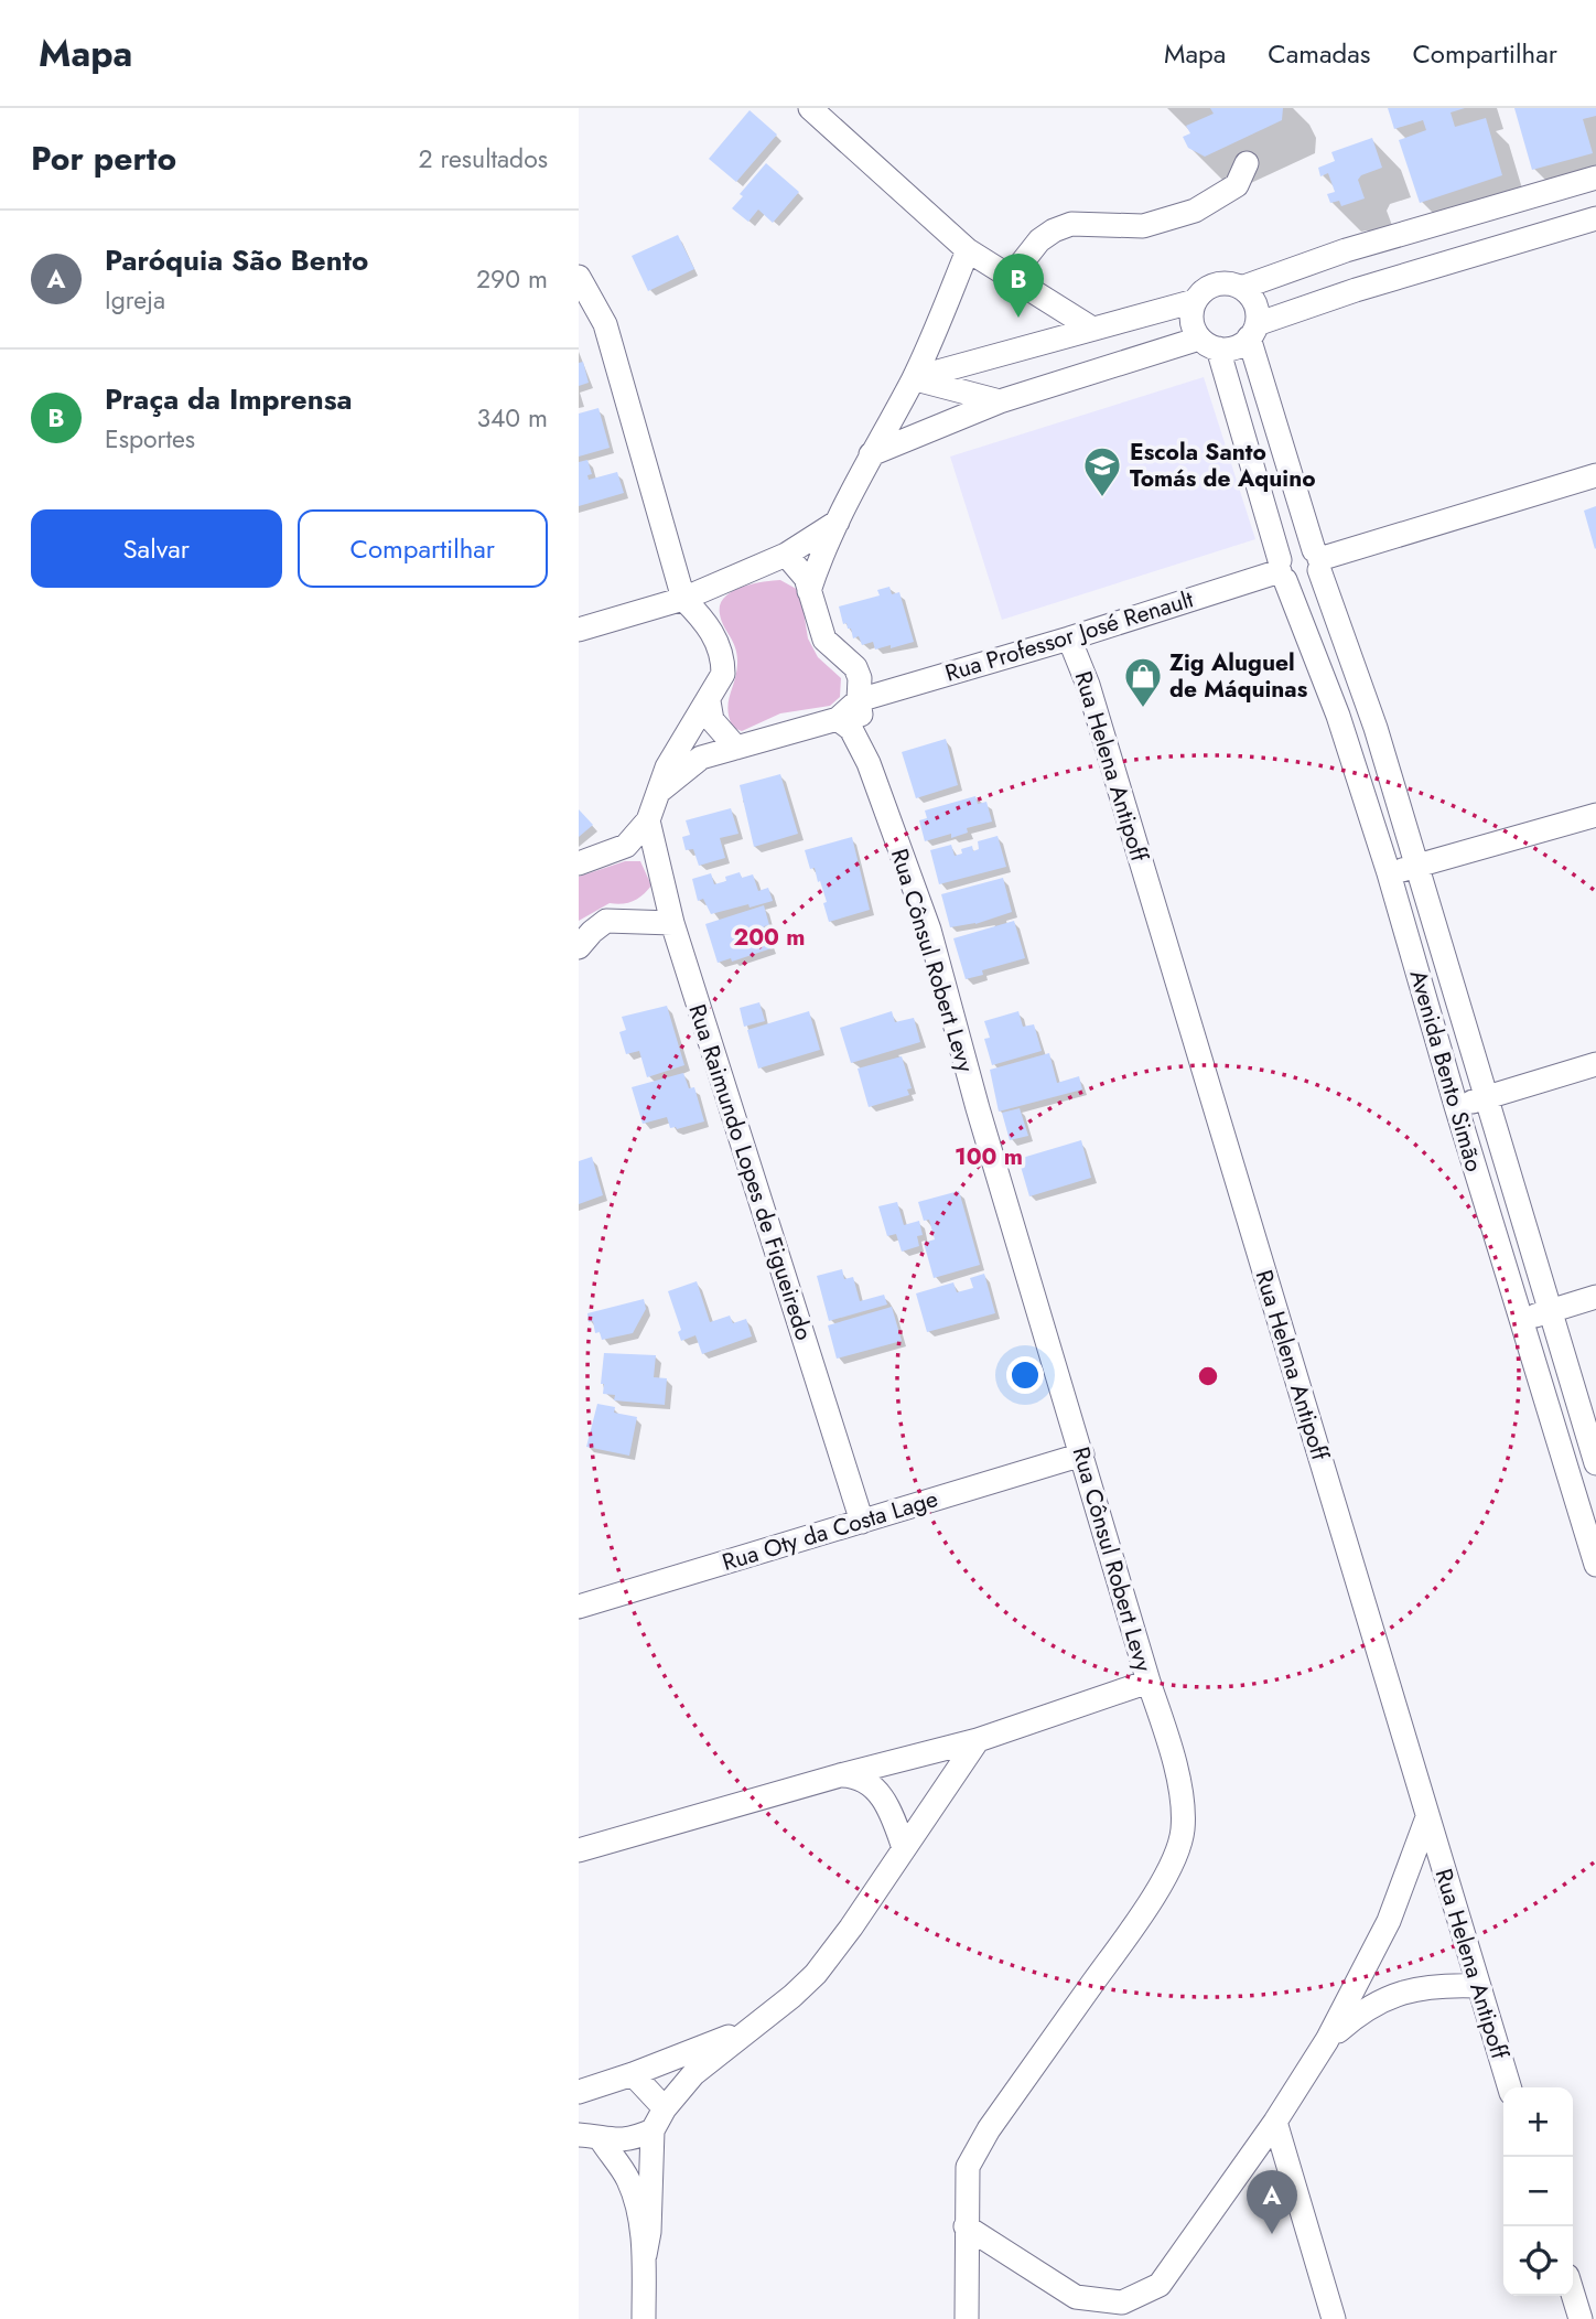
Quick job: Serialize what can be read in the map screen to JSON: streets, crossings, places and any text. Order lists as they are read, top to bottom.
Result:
{
  "streets": {
    "street": [
      "Rua Professor José Renault",
      "Rua Helena Antipoff",
      "Rua Cônsul Robert Levy",
      "Avenida Bento Simão",
      "Rua Raimundo Lopes de Figueiredo",
      "Rua Oty da Costa Lage"
    ]
  },
  "crossings": [
    ["Rua Professor José Renault", "Rua Helena Antipoff"],
    ["Rua Professor José Renault", "Rua Cônsul Robert Levy"],
    ["Rua Professor José Renault", "Avenida Bento Simão"],
    ["Rua Cônsul Robert Levy", "Rua Oty da Costa Lage"],
    ["Rua Raimundo Lopes de Figueiredo", "Rua Oty da Costa Lage"]
  ],
  "places": {
    "school or university": ["Escola Santo Tomás de Aquino"],
    "shop": ["Zig Aluguel de Máquinas"]
  },
  "page": {
    "header": "Mapa",
    "nav": ["Mapa", "Camadas", "Compartilhar"],
    "heading": ["Por perto", "2 resultados"],
    "list": [
      {
        "mark": "A",
        "name": "Paróquia São Bento",
        "note": "Igreja",
        "value": "290 m"
      },
      {
        "mark": "B",
        "name": "Praça da Imprensa",
        "note": "Esportes",
        "value": "340 m"
      }
    ],
    "pins": ["B", "A"],
    "buttons": ["Salvar", "Compartilhar"],
    "map_buttons": ["+", "−"]
  },
  "rings": ["200 m", "100 m"]
}
